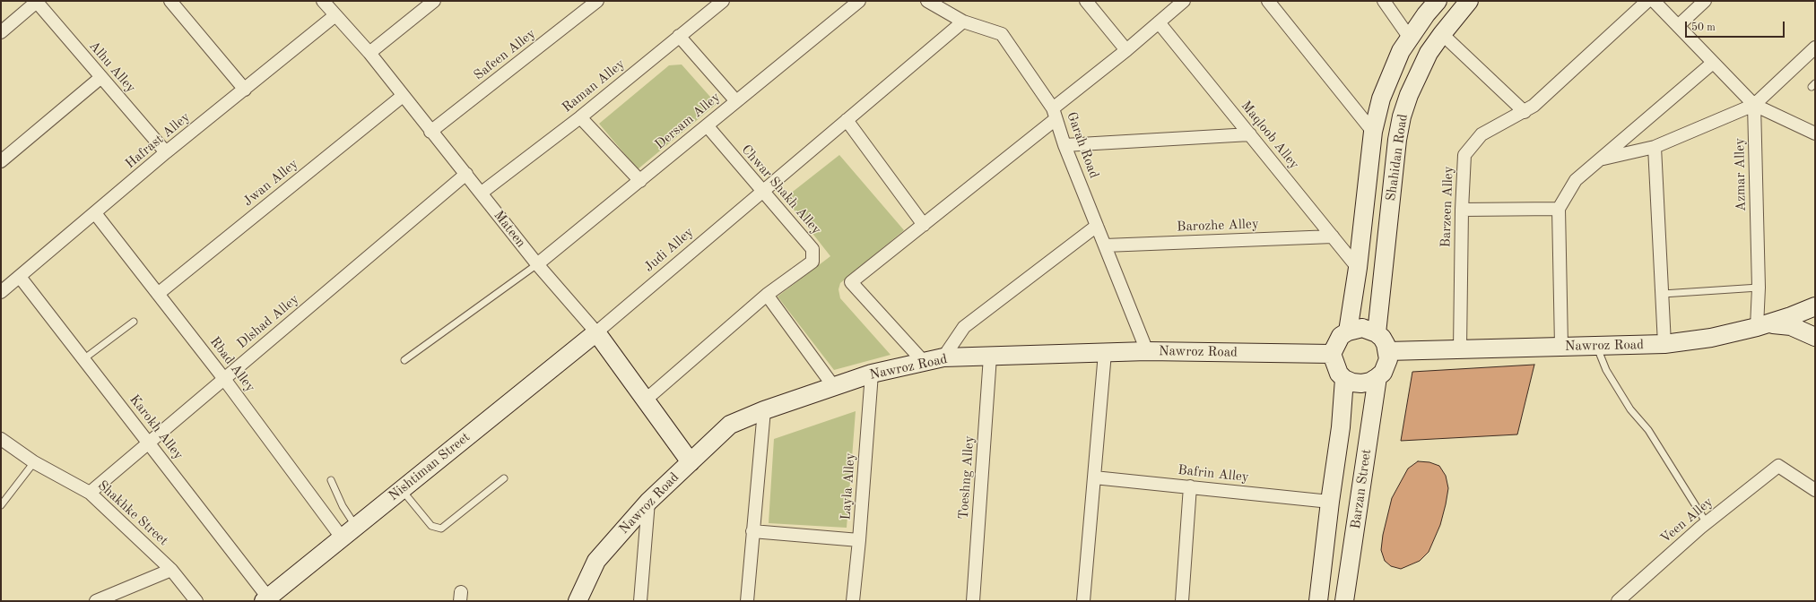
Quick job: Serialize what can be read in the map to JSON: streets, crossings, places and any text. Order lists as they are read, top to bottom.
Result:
{
  "streets": {
    "street": [
      "Safeen Alley",
      "Alhu Alley",
      "Raman Alley",
      "Dersam Alley",
      "Maqloob Alley",
      "Hafrast Alley",
      "Garah Road",
      "Shahidan Road",
      "Azmar Alley",
      "Jwan Alley",
      "Chwar Shakh Alley",
      "Barzeen Alley",
      "Barozhe Alley",
      "Mateen",
      "Judi Alley",
      "Dlshad Alley",
      "Nawroz Road",
      "Rbad Alley",
      "Karokh Alley",
      "Nishtiman Street",
      "Bafrin Alley",
      "Toeshng Alley",
      "Layla Alley",
      "Barzan Street",
      "Shakhke Street",
      "Veen Alley"
    ]
  },
  "crossings": [
    ["Safeen Alley", "Mateen"],
    ["Alhu Alley", "Hafrast Alley"],
    ["Raman Alley", "Mateen"],
    ["Dersam Alley", "Chwar Shakh Alley"],
    ["Dersam Alley", "Mateen"],
    ["Maqloob Alley", "Shahidan Road"],
    ["Maqloob Alley", "Barozhe Alley"],
    ["Hafrast Alley", "Mateen"],
    ["Hafrast Alley", "Rbad Alley"],
    ["Hafrast Alley", "Karokh Alley"],
    ["Garah Road", "Barozhe Alley"],
    ["Garah Road", "Judi Alley"],
    ["Garah Road", "Nawroz Road"],
    ["Shahidan Road", "Nawroz Road"],
    ["Shahidan Road", "Barzan Street"],
    ["Azmar Alley", "Nawroz Road"],
    ["Jwan Alley", "Mateen"],
    ["Jwan Alley", "Rbad Alley"],
    ["Chwar Shakh Alley", "Judi Alley"],
    ["Barzeen Alley", "Nawroz Road"],
    ["Mateen", "Judi Alley"],
    ["Mateen", "Dlshad Alley"],
    ["Mateen", "Nawroz Road"],
    ["Mateen", "Nishtiman Street"],
    ["Judi Alley", "Nishtiman Street"],
    ["Dlshad Alley", "Rbad Alley"],
    ["Dlshad Alley", "Karokh Alley"],
    ["Dlshad Alley", "Shakhke Street"],
    ["Nawroz Road", "Toeshng Alley"],
    ["Nawroz Road", "Layla Alley"],
    ["Nawroz Road", "Barzan Street"],
    ["Rbad Alley", "Nishtiman Street"],
    ["Karokh Alley", "Nishtiman Street"]
  ],
  "scale_bar": "50 m"
}
